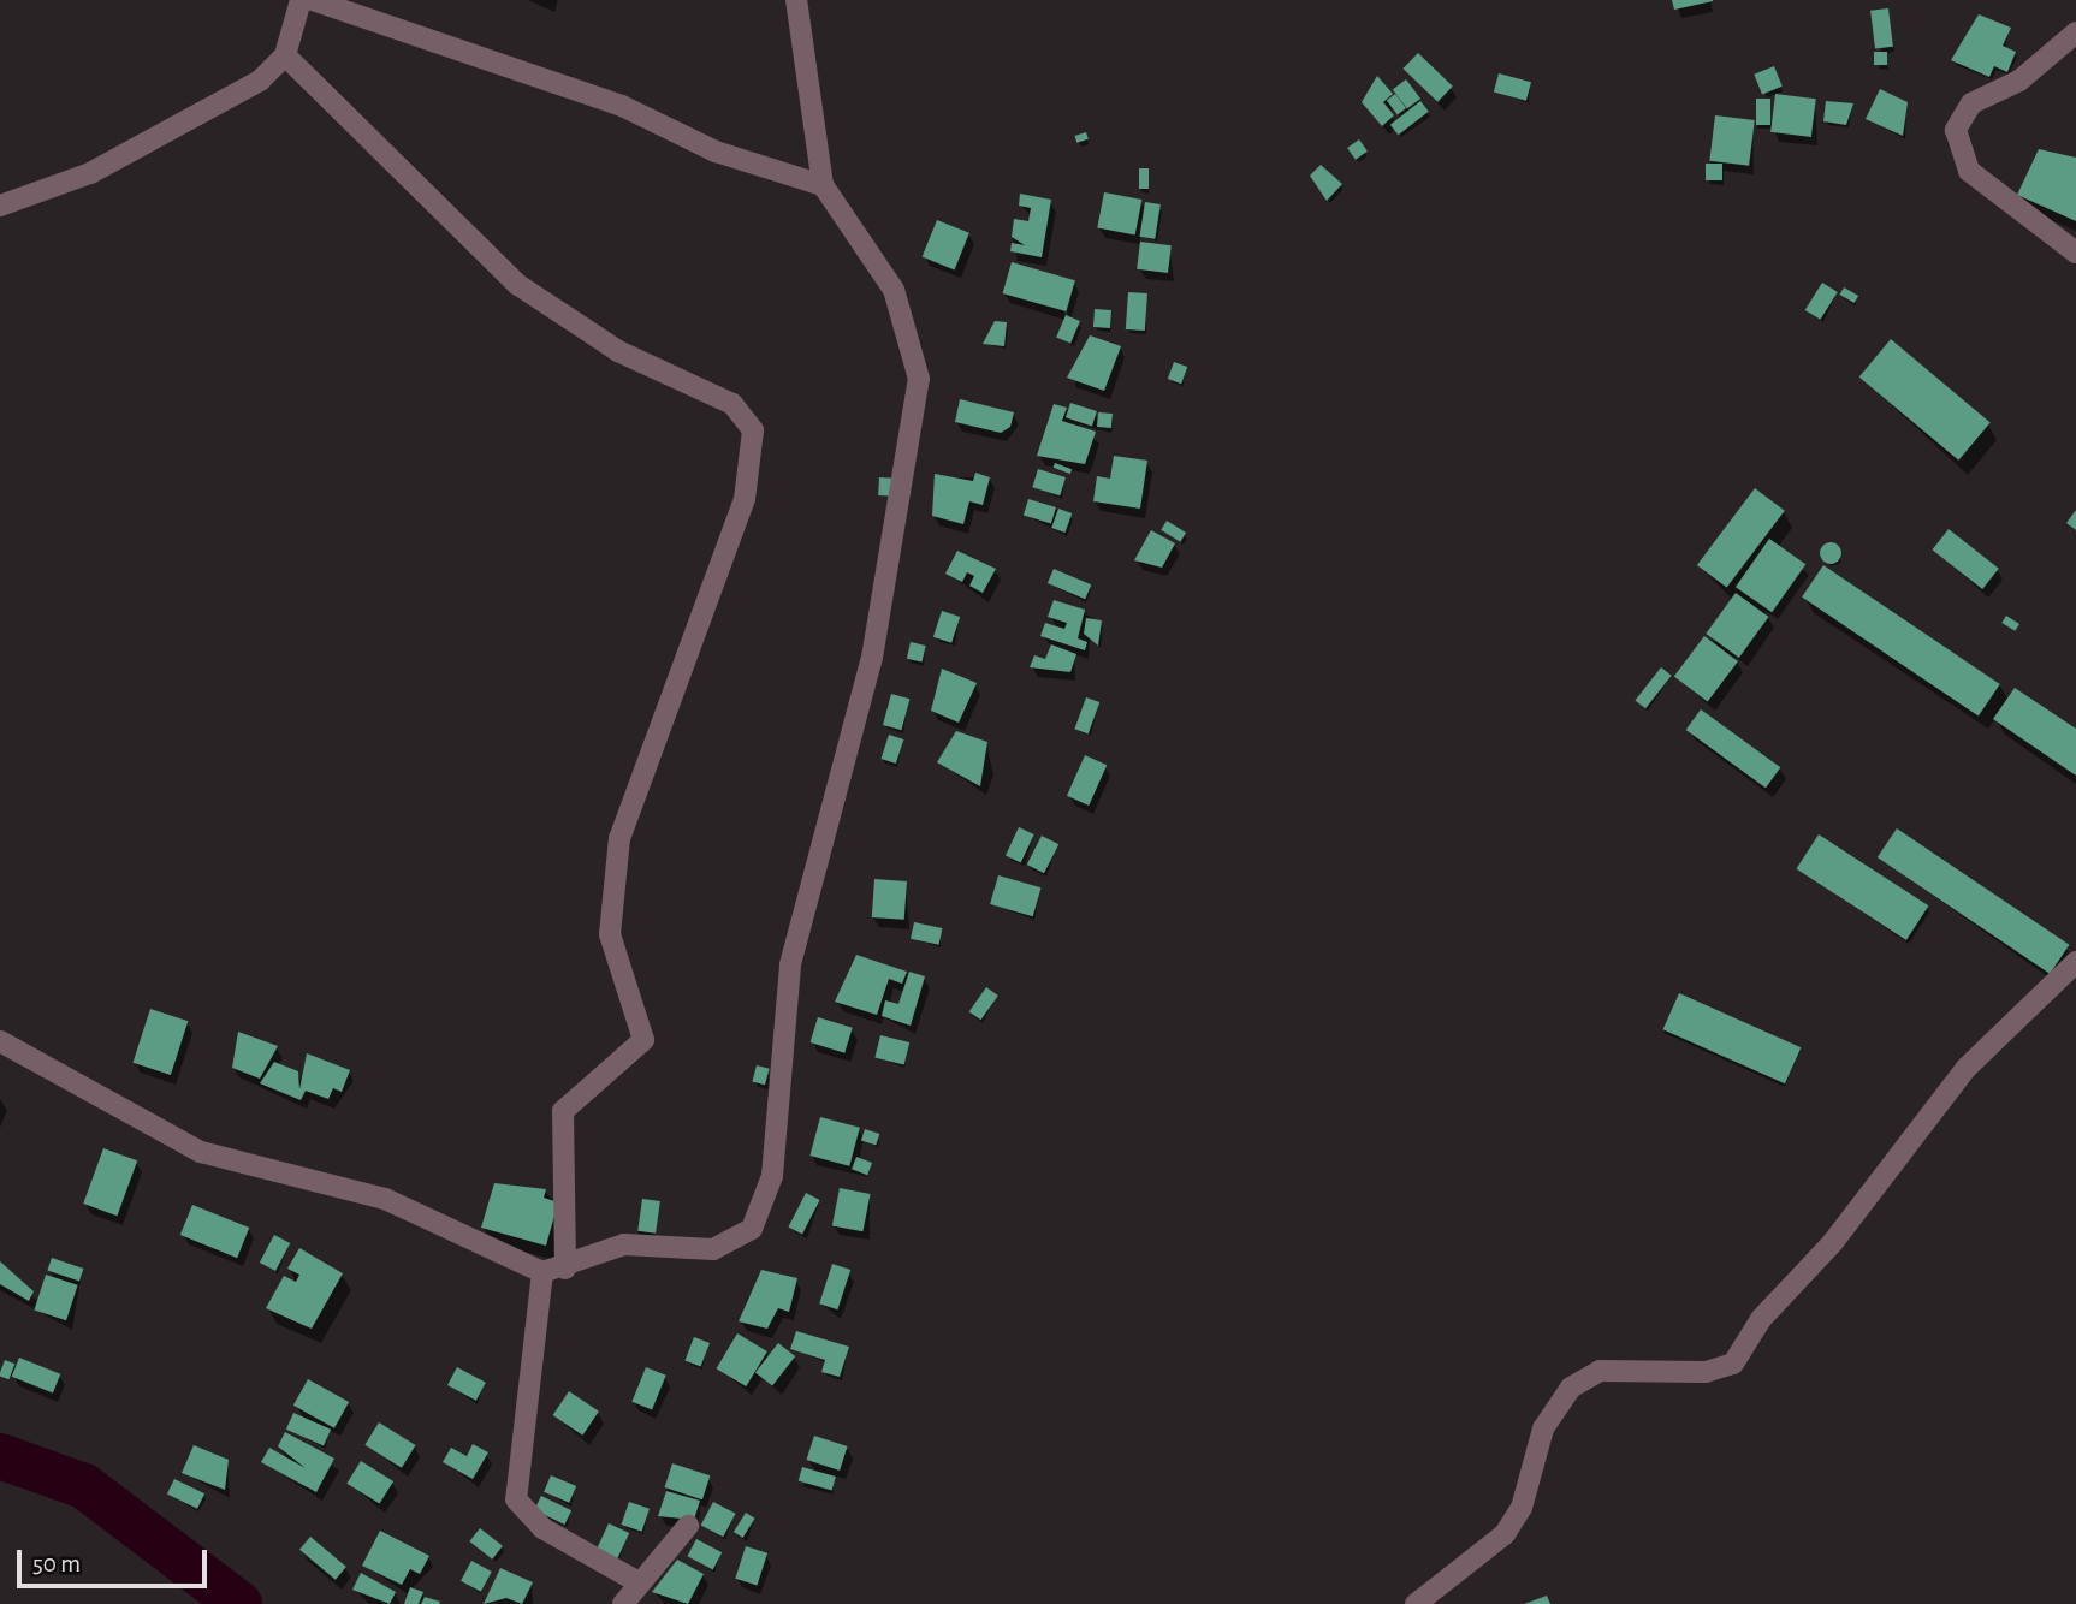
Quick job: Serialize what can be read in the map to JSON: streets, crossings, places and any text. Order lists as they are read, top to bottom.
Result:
{
  "scale_bar": "50 m"
}
